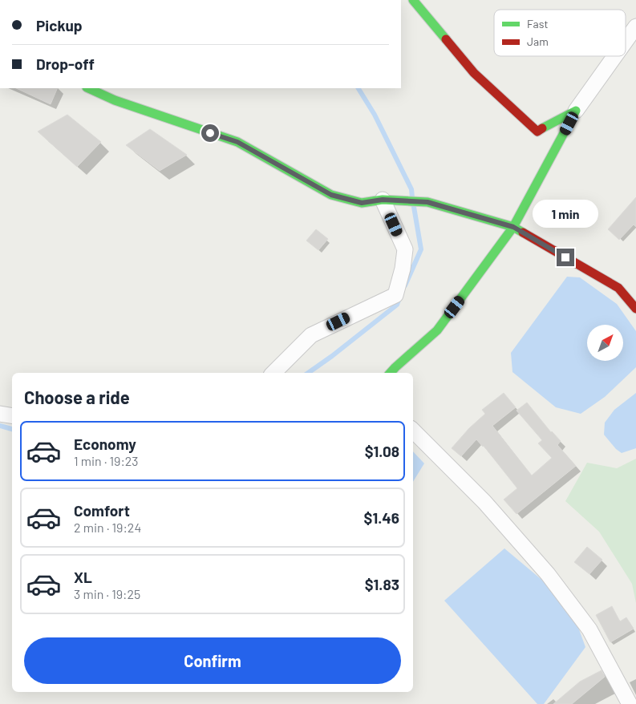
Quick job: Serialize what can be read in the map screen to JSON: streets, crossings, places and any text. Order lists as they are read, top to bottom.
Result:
{
  "legend": ["Fast", "Jam"],
  "north": "top right",
  "page": {
    "banner": ["Pickup", "Drop-off"],
    "bubble": "1 min",
    "heading": "Choose a ride",
    "list": [
      {
        "name": "Economy",
        "note": "1 min · 19:23",
        "value": "$1.08"
      },
      {
        "name": "Comfort",
        "note": "2 min · 19:24",
        "value": "$1.46"
      },
      {
        "name": "XL",
        "note": "3 min · 19:25",
        "value": "$1.83"
      }
    ],
    "buttons": "Confirm"
  }
}
